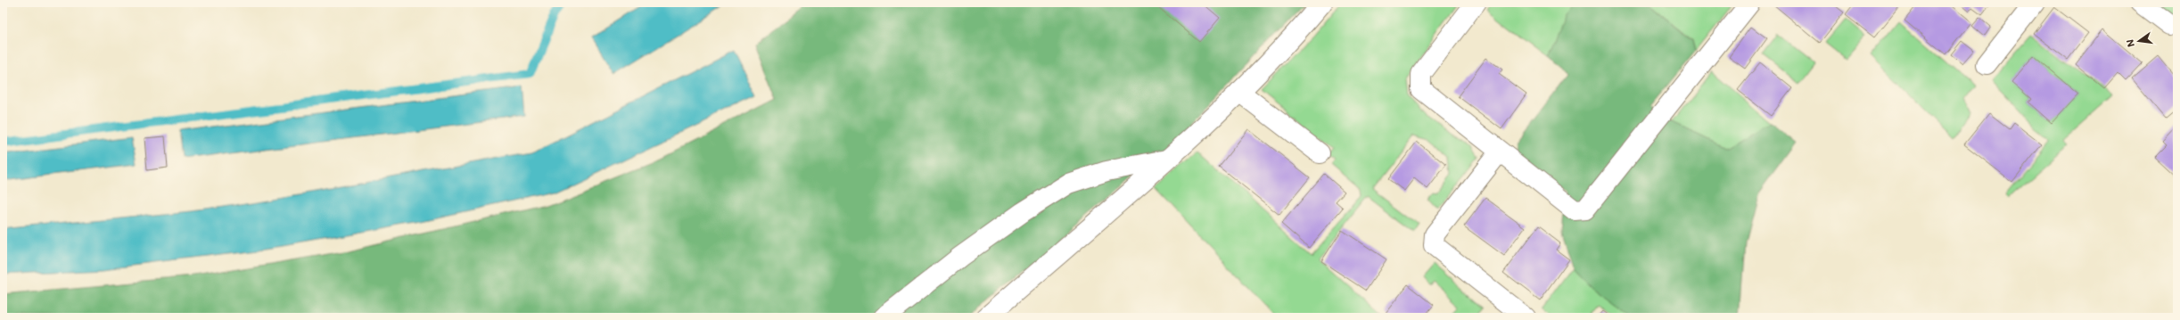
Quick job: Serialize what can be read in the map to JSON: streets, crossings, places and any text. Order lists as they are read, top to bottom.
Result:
{
  "north": "left"
}
